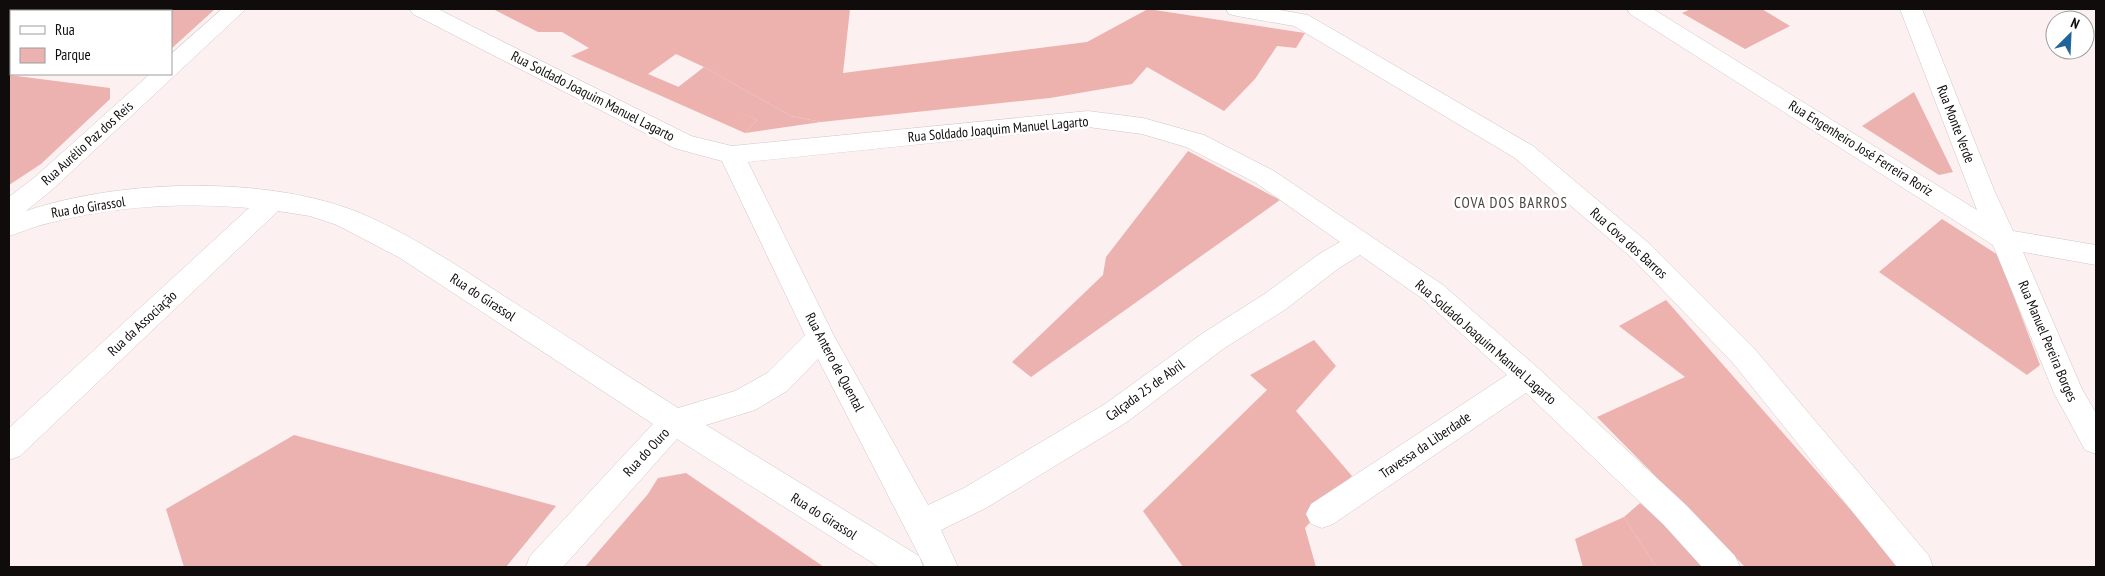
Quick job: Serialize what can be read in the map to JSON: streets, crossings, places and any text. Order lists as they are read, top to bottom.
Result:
{
  "streets": {
    "street": [
      "Rua Soldado Joaquim Manuel Lagarto",
      "Rua Monte Verde",
      "Rua Aurélio Paz dos Reis",
      "Rua Engenheiro José Ferreira Roriz",
      "Rua do Girassol",
      "Rua Cova dos Barros",
      "Rua da Associação",
      "Rua Manuel Pereira Borges",
      "Rua Antero de Quental",
      "Calçada 25 de Abril",
      "Travessa da Liberdade",
      "Rua do Ouro"
    ]
  },
  "crossings": [
    ["Rua Soldado Joaquim Manuel Lagarto", "Rua Antero de Quental"],
    ["Rua Soldado Joaquim Manuel Lagarto", "Calçada 25 de Abril"],
    ["Rua Soldado Joaquim Manuel Lagarto", "Travessa da Liberdade"],
    ["Rua Monte Verde", "Rua Engenheiro José Ferreira Roriz"],
    ["Rua Monte Verde", "Rua Manuel Pereira Borges"],
    ["Rua Engenheiro José Ferreira Roriz", "Rua Manuel Pereira Borges"],
    ["Rua do Girassol", "Rua da Associação"],
    ["Rua do Girassol", "Rua do Ouro"],
    ["Rua Antero de Quental", "Calçada 25 de Abril"],
    ["Rua Antero de Quental", "Rua do Ouro"]
  ],
  "districts": ["COVA DOS BARROS"],
  "legend": ["Rua", "Parque"],
  "north": "top right"
}
